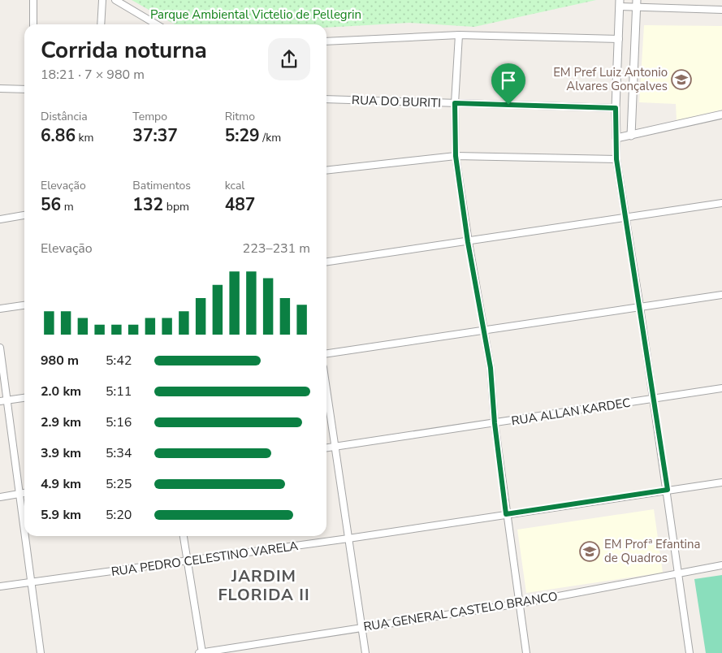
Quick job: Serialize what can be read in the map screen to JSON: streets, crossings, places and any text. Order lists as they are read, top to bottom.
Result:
{
  "streets": {
    "street": [
      "RUA DO BURITI",
      "RUA ALLAN KARDEC",
      "RUA PEDRO CELESTINO VARELA",
      "RUA GENERAL CASTELO BRANCO"
    ]
  },
  "districts": ["JARDIM FLORIDA II"],
  "parks": ["Parque Ambiental Victelio de Pellegrin"],
  "places": {
    "school or university": ["EM Pref Luiz Antonio Alvares Gonçalves", "EM Profª Efantina de Quadros"]
  },
  "page": {
    "heading": ["Corrida noturna", "18:21 · 7 × 980 m"],
    "stats": [
      ["Distância", "6.86 km"],
      ["Tempo", "37:37"],
      ["Ritmo", "5:29 /km"],
      ["Elevação", "56 m"],
      ["Batimentos", "132 bpm"],
      ["kcal", "487"]
    ],
    "chart": ["Elevação", "223–231 m"],
    "list": [
      {
        "name": "980 m",
        "note": "5:42"
      },
      {
        "name": "2.0 km",
        "note": "5:11"
      },
      {
        "name": "2.9 km",
        "note": "5:16"
      },
      {
        "name": "3.9 km",
        "note": "5:34"
      },
      {
        "name": "4.9 km",
        "note": "5:25"
      },
      {
        "name": "5.9 km",
        "note": "5:20"
      }
    ]
  }
}
